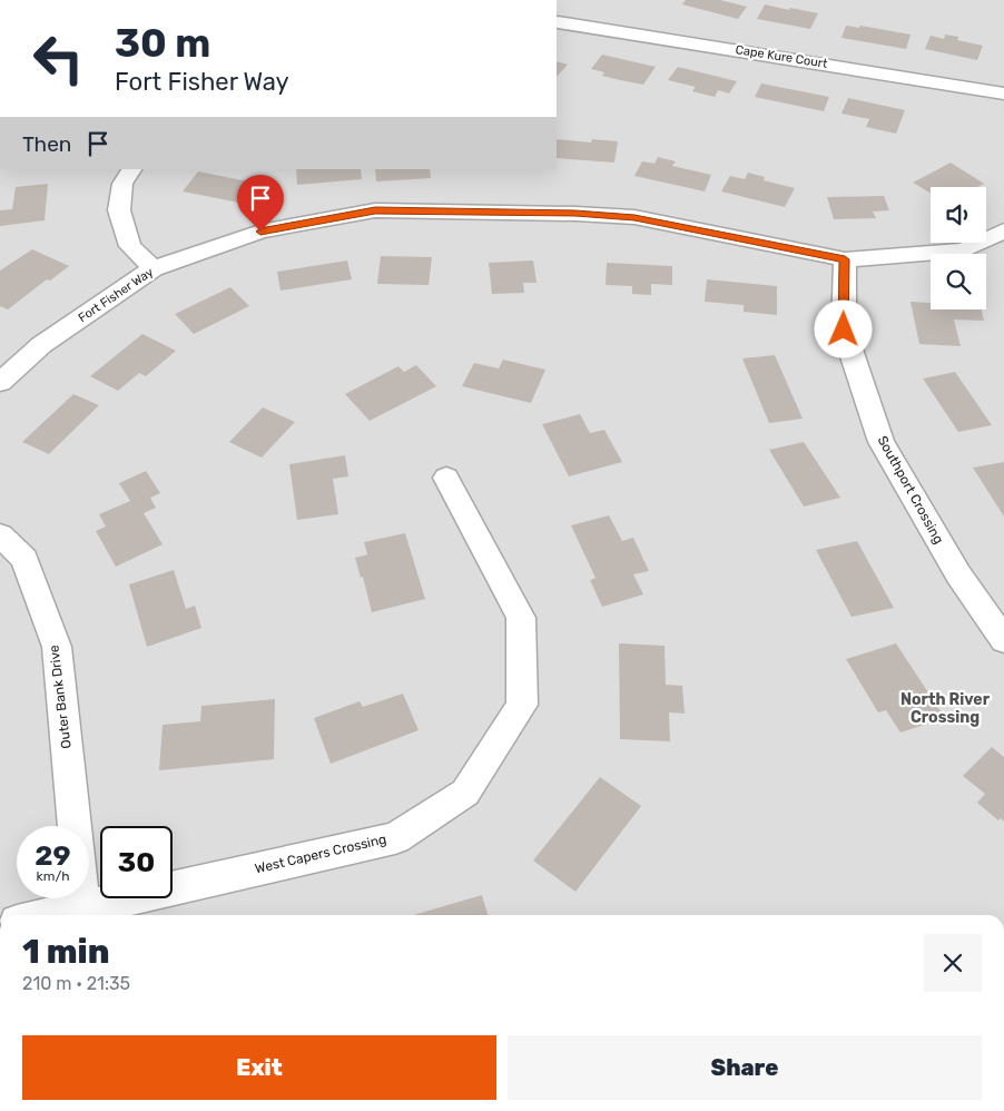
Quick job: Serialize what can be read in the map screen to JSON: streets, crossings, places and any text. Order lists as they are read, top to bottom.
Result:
{
  "streets": {
    "street": [
      "Cape Kure Court",
      "Fort Fisher Way",
      "Southport Crossing",
      "Outer Bank Drive",
      "West Capers Crossing"
    ]
  },
  "crossings": [
    ["Fort Fisher Way", "Southport Crossing"],
    ["Outer Bank Drive", "West Capers Crossing"]
  ],
  "districts": ["North River Crossing"],
  "page": {
    "turn": ["30 m", "Fort Fisher Way"],
    "then": "Then",
    "speed": "29 km/h",
    "limit": "30",
    "heading": ["1 min", "210 m · 21:35"],
    "buttons": ["Exit", "Share"]
  }
}
